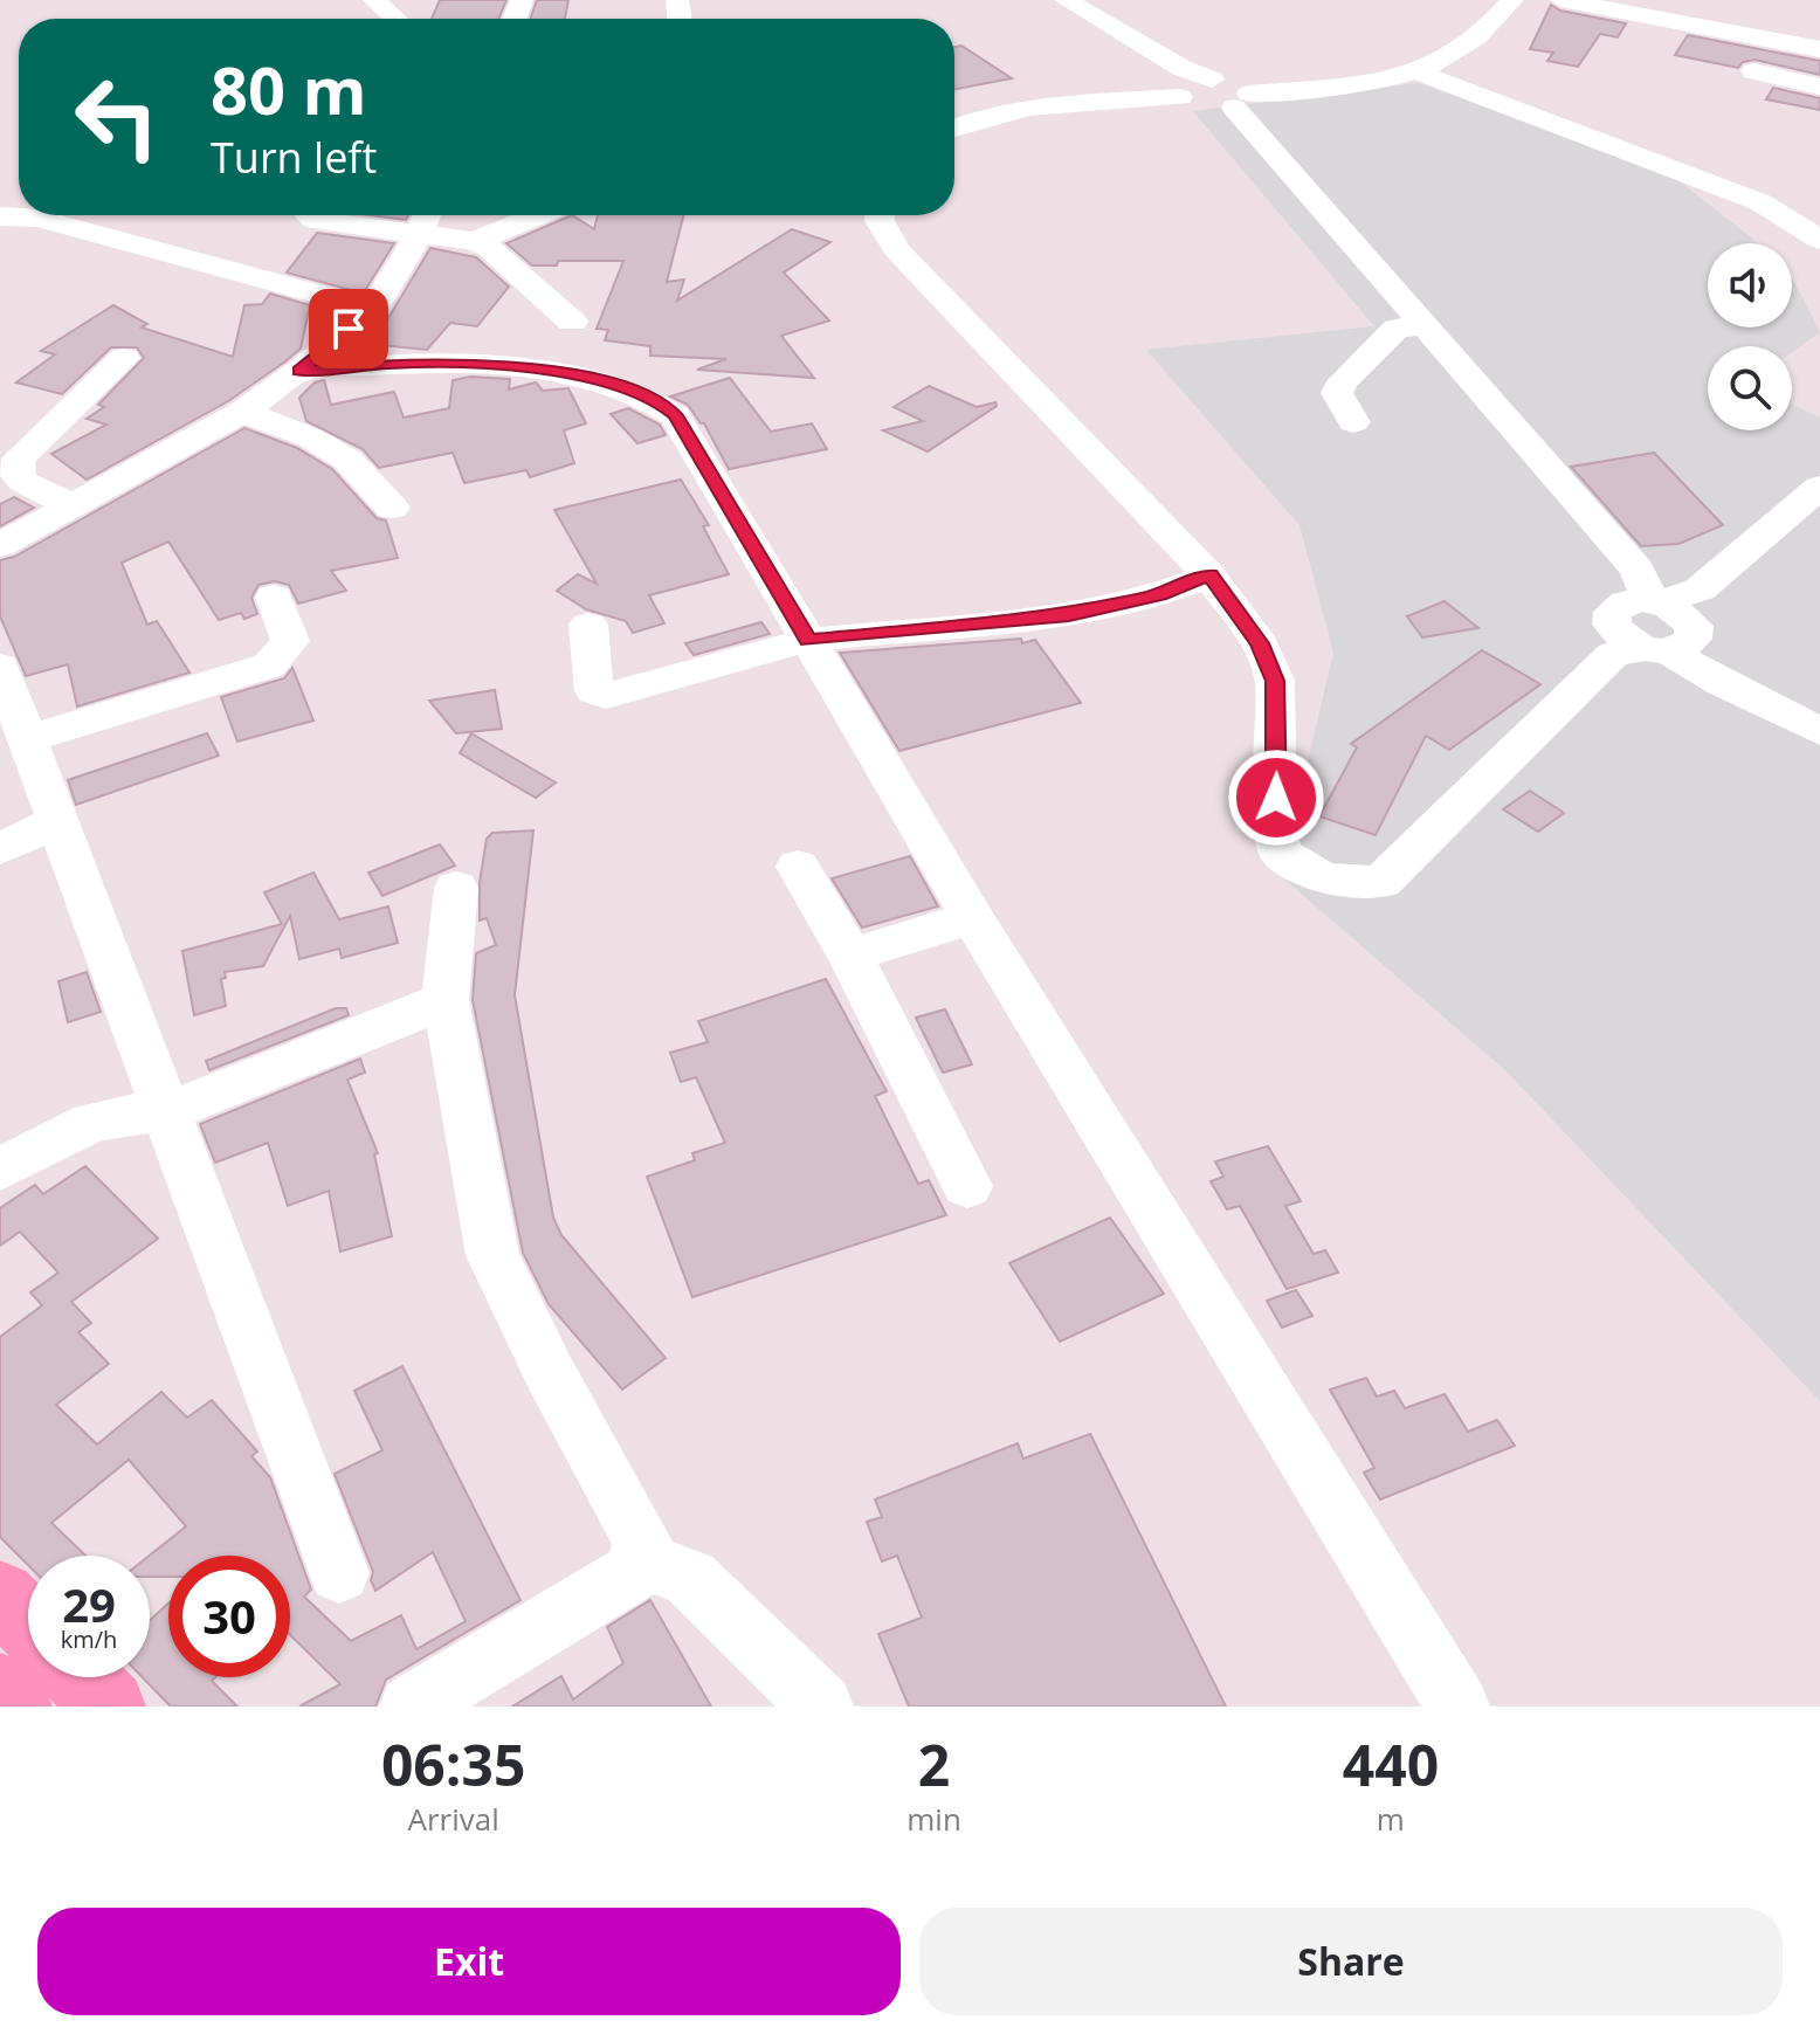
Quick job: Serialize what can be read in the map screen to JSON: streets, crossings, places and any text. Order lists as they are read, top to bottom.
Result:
{
  "page": {
    "turn": ["80 m", "Turn left"],
    "speed": "29 km/h",
    "limit": "30",
    "eta": [
      "06:35",
      "Arrival",
      "2",
      "min",
      "440",
      "m"
    ],
    "buttons": ["Exit", "Share"]
  }
}
